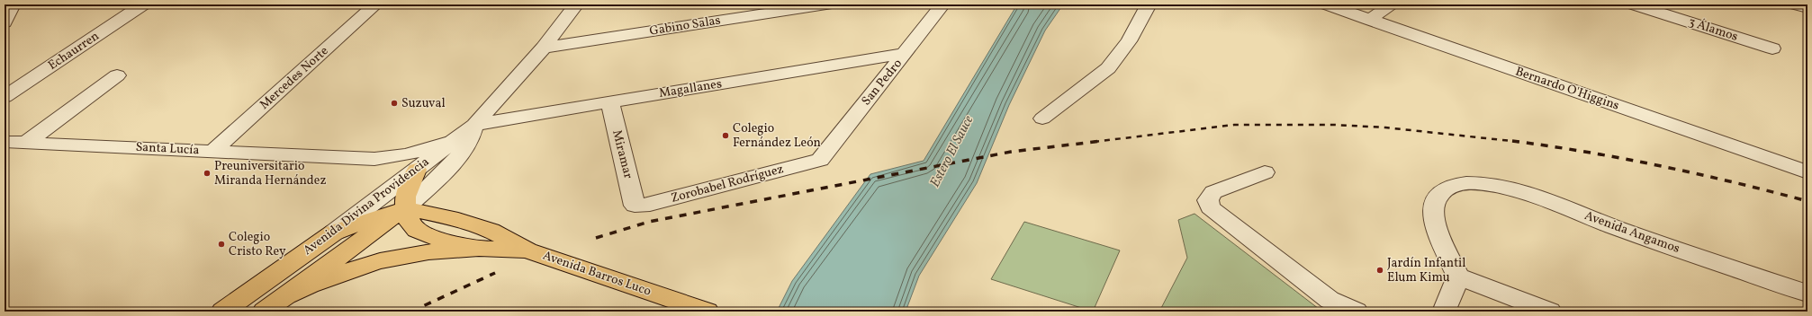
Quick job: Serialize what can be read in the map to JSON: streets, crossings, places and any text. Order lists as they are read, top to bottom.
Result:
{
  "streets": {
    "main road": ["Avenida Divina Providencia", "Avenida Barros Luco"],
    "street": [
      "Gabino Salas",
      "3 Álamos",
      "Echaurren",
      "Mercedes Norte",
      "San Pedro",
      "Magallanes",
      "Bernardo O'Higgins",
      "Santa Lucía",
      "Miramar",
      "Zorobabel Rodríguez",
      "Avenida Angamos"
    ]
  },
  "crossings": [
    ["Gabino Salas", "Avenida Divina Providencia"],
    ["Mercedes Norte", "Santa Lucía"],
    ["San Pedro", "Magallanes"],
    ["San Pedro", "Zorobabel Rodríguez"],
    ["Magallanes", "Miramar"],
    ["Magallanes", "Avenida Divina Providencia"],
    ["Santa Lucía", "Avenida Divina Providencia"],
    ["Miramar", "Zorobabel Rodríguez"],
    ["Avenida Divina Providencia", "Avenida Barros Luco"]
  ],
  "water": ["Estero El Sauce"],
  "places": [
    "Suzuval",
    "Colegio Fernández León",
    "Preuniversitario Miranda Hernández",
    "Colegio Cristo Rey",
    "Jardín Infantil Elum Kimu"
  ]
}
